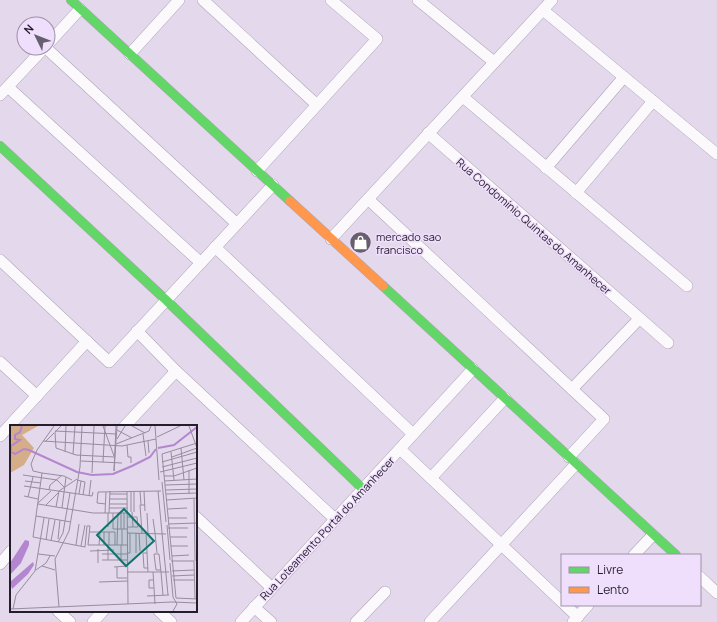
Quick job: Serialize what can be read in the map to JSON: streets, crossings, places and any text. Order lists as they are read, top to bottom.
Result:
{
  "streets": {
    "street": ["Rua Condomínio Quintas do Amanhecer", "Rua Loteamento Portal do Amanhecer"]
  },
  "places": {
    "shop": ["mercado sao francisco"]
  },
  "legend": ["Livre", "Lento"],
  "north": "top left"
}
